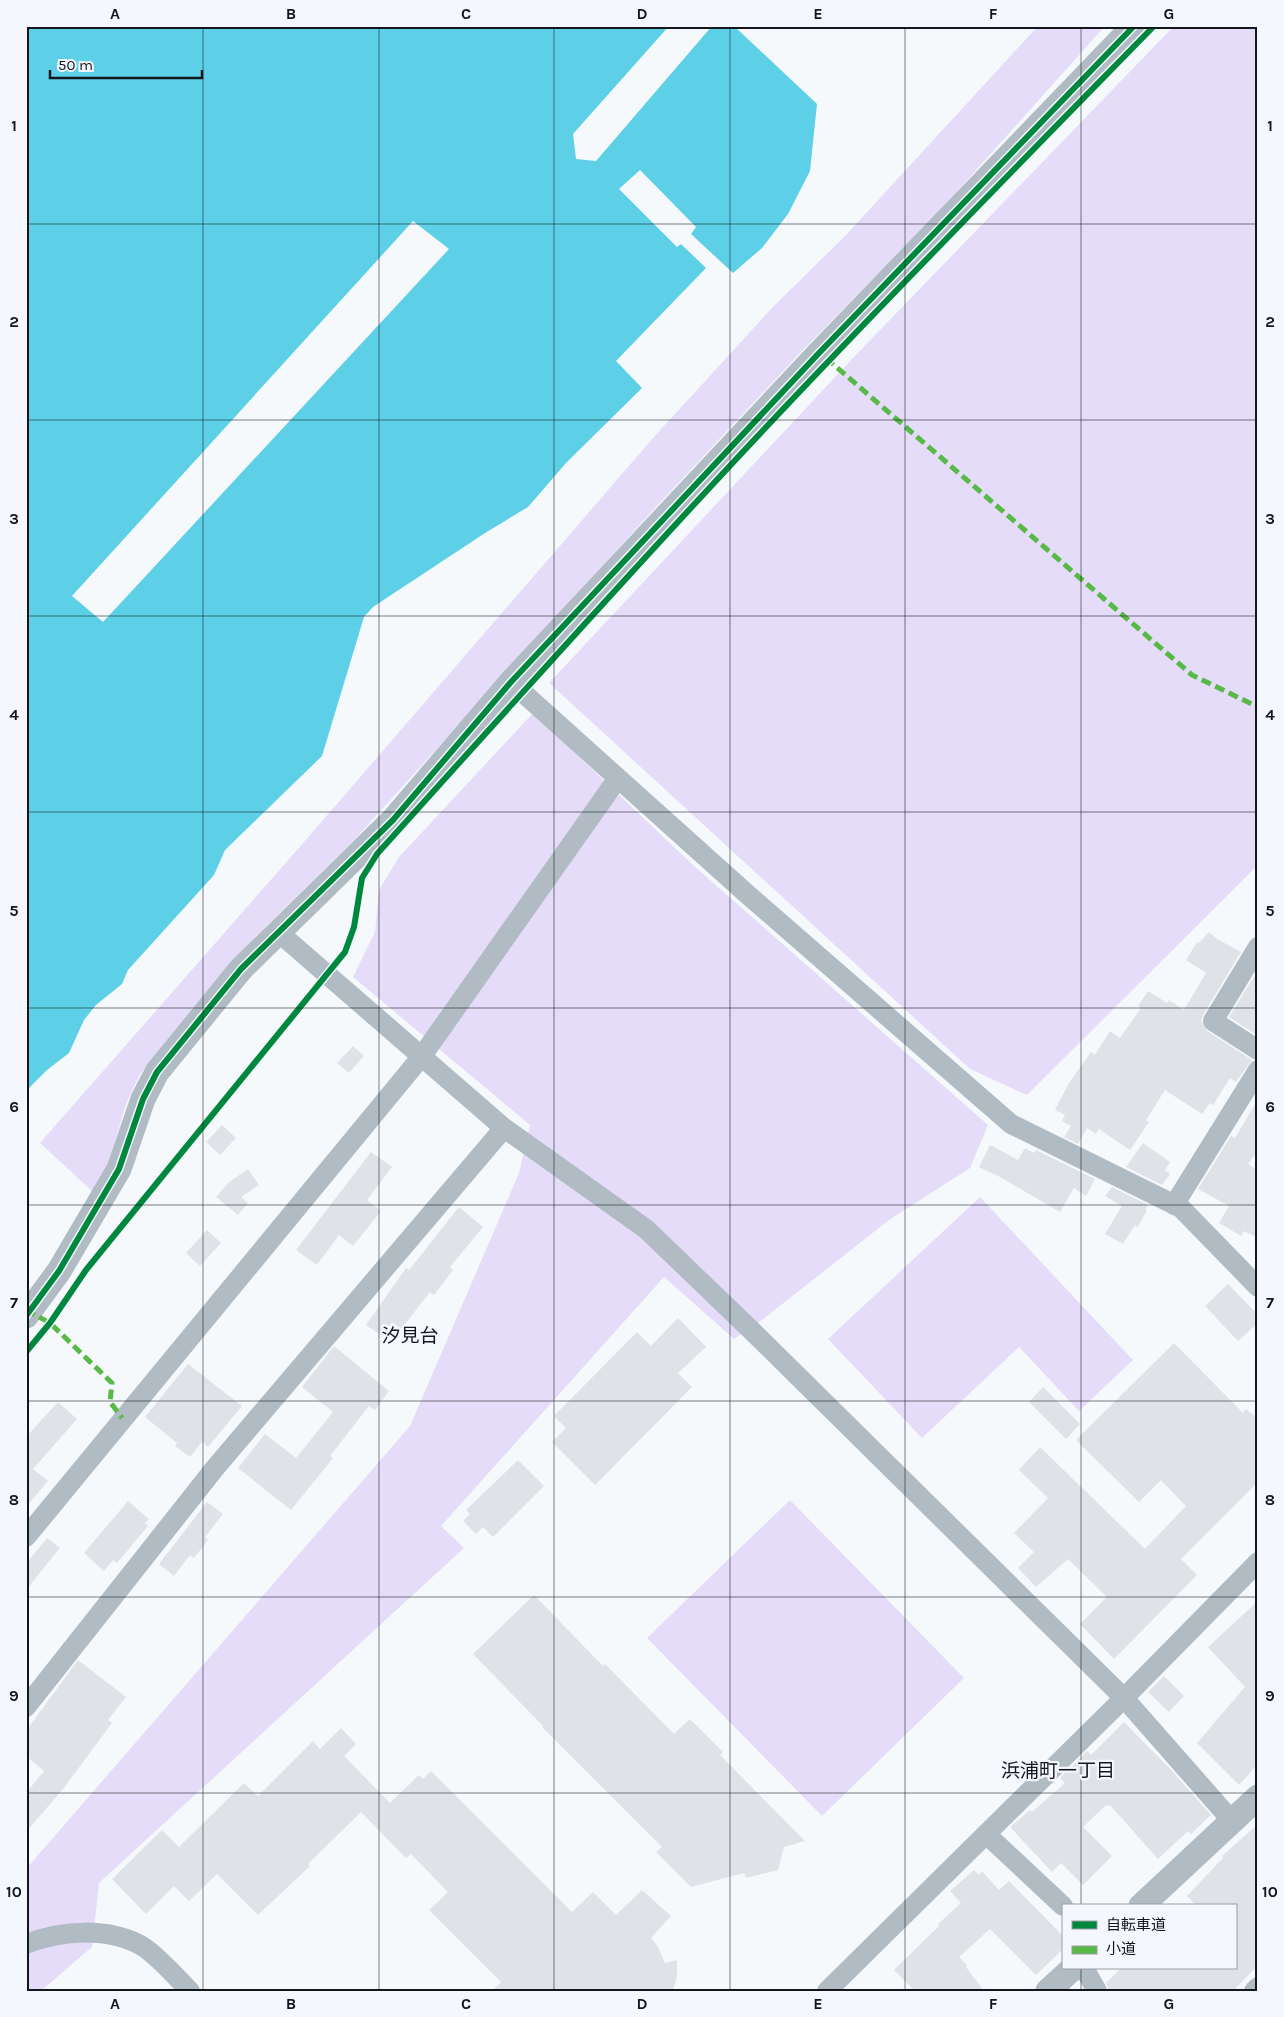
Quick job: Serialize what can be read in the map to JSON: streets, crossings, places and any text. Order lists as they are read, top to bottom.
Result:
{
  "districts": ["汐見台", "浜浦町一丁目"],
  "legend": ["自転車道", "小道"],
  "scale_bar": "50 m",
  "grid": {
    "columns": [
      "A",
      "B",
      "C",
      "D",
      "E",
      "F",
      "G"
    ],
    "rows": [
      "1",
      "2",
      "3",
      "4",
      "5",
      "6",
      "7",
      "8",
      "9",
      "10"
    ]
  }
}
